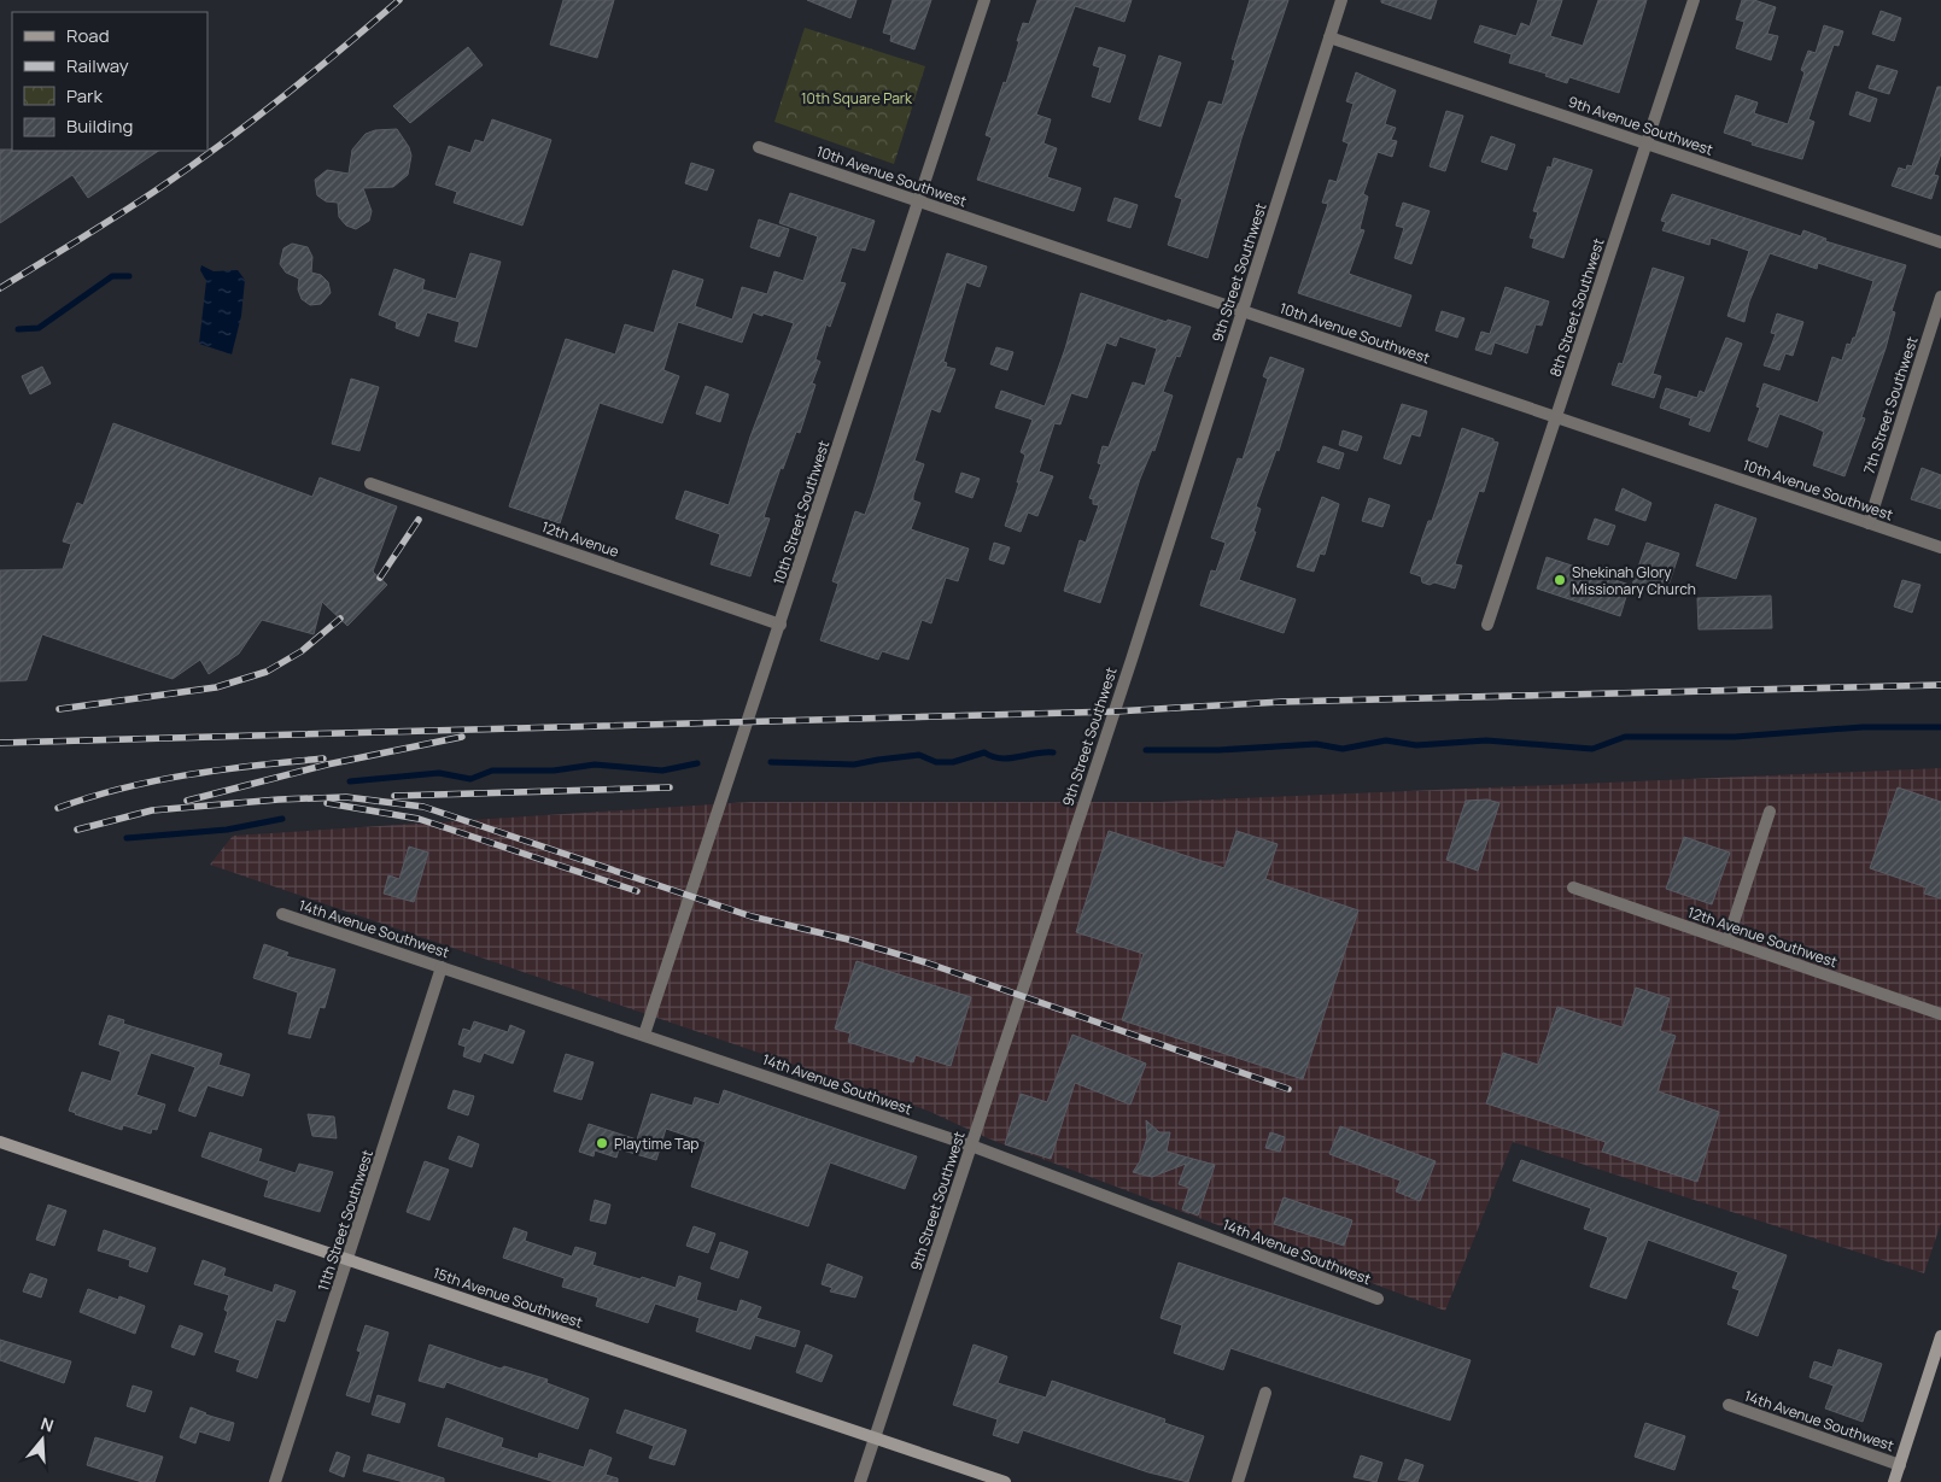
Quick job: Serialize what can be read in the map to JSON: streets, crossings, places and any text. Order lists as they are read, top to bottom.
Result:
{
  "streets": {
    "main road": ["15th Avenue Southwest"],
    "street": [
      "9th Avenue Southwest",
      "10th Avenue Southwest",
      "9th Street Southwest",
      "8th Street Southwest",
      "7th Street Southwest",
      "10th Street Southwest",
      "12th Avenue",
      "14th Avenue Southwest",
      "12th Avenue Southwest",
      "11th Street Southwest"
    ]
  },
  "crossings": [
    ["9th Avenue Southwest", "9th Street Southwest"],
    ["9th Avenue Southwest", "8th Street Southwest"],
    ["10th Avenue Southwest", "9th Street Southwest"],
    ["10th Avenue Southwest", "8th Street Southwest"],
    ["10th Avenue Southwest", "7th Street Southwest"],
    ["10th Avenue Southwest", "10th Street Southwest"],
    ["9th Street Southwest", "14th Avenue Southwest"],
    ["9th Street Southwest", "15th Avenue Southwest"],
    ["10th Street Southwest", "12th Avenue"],
    ["10th Street Southwest", "14th Avenue Southwest"],
    ["14th Avenue Southwest", "11th Street Southwest"],
    ["11th Street Southwest", "15th Avenue Southwest"]
  ],
  "parks": ["10th Square Park"],
  "places": ["Shekinah Glory Missionary Church", "Playtime Tap"],
  "legend": [
    "Road",
    "Railway",
    "Park",
    "Building"
  ],
  "north": "top"
}
